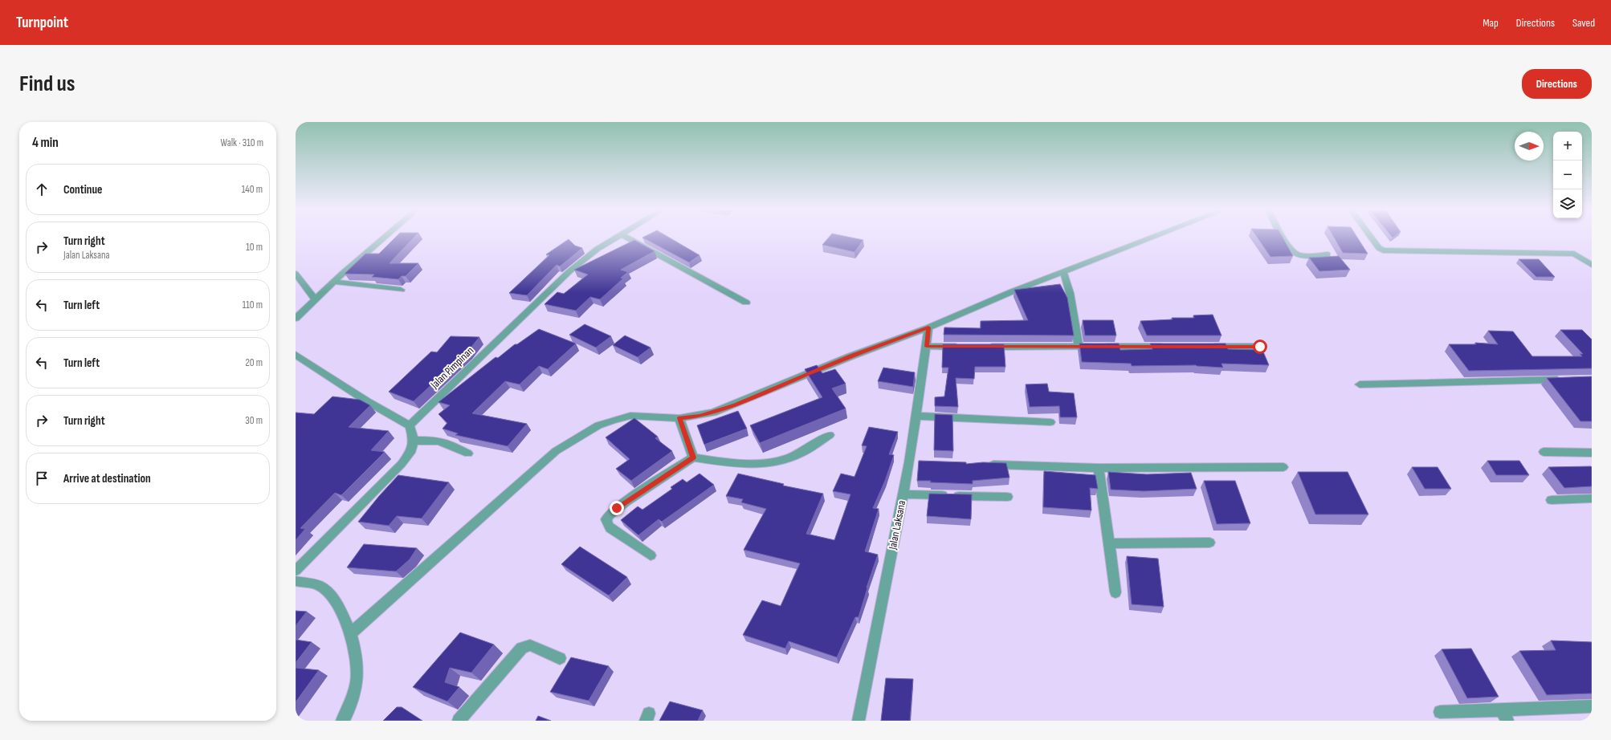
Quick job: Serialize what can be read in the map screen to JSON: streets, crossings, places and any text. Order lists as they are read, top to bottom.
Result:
{
  "streets": {
    "street": ["Jalan Pimpinan", "Jalan Laksana"]
  },
  "north": "right",
  "page": {
    "header": "Turnpoint",
    "nav": ["Map", "Directions", "Saved"],
    "buttons": "Directions",
    "title": "Find us",
    "heading": ["4 min", "Walk · 310 m"],
    "map_buttons": ["+", "−"],
    "list": [
      ["Continue", "140 m"],
      ["Turn right", "Jalan Laksana", "10 m"],
      ["Turn left", "110 m"],
      ["Turn left", "20 m"],
      ["Turn right", "30 m"],
      "Arrive at destination"
    ]
  }
}
